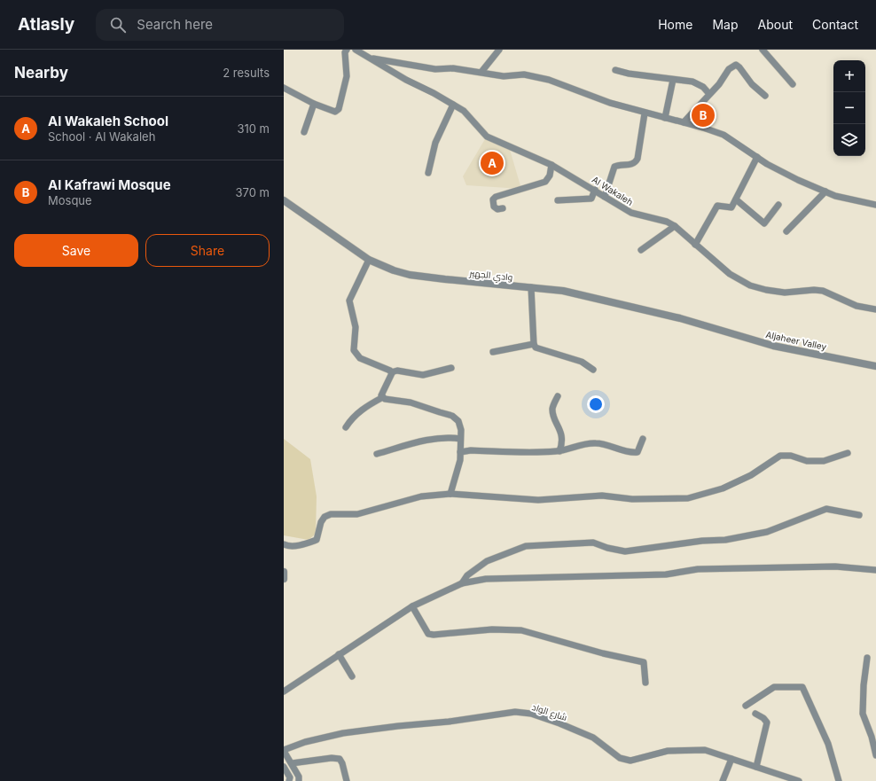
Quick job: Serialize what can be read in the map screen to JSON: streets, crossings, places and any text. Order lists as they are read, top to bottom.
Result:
{
  "streets": {
    "street": [
      "Al Wakaleh",
      "وادي الجهير",
      "Aljaheer Valley",
      "شارع الواد"
    ]
  },
  "crossings": [
    ["وادي الجهير", "Aljaheer Valley"]
  ],
  "page": {
    "header": "Atlasly",
    "search": "Search here",
    "nav": [
      "Home",
      "Map",
      "About",
      "Contact"
    ],
    "heading": ["Nearby", "2 results"],
    "map_buttons": ["+", "−"],
    "list": [
      {
        "mark": "A",
        "name": "Al Wakaleh School",
        "note": "School · Al Wakaleh",
        "value": "310 m"
      },
      {
        "mark": "B",
        "name": "Al Kafrawi Mosque",
        "note": "Mosque",
        "value": "370 m"
      }
    ],
    "pins": ["B", "A"],
    "buttons": ["Save", "Share"]
  }
}
